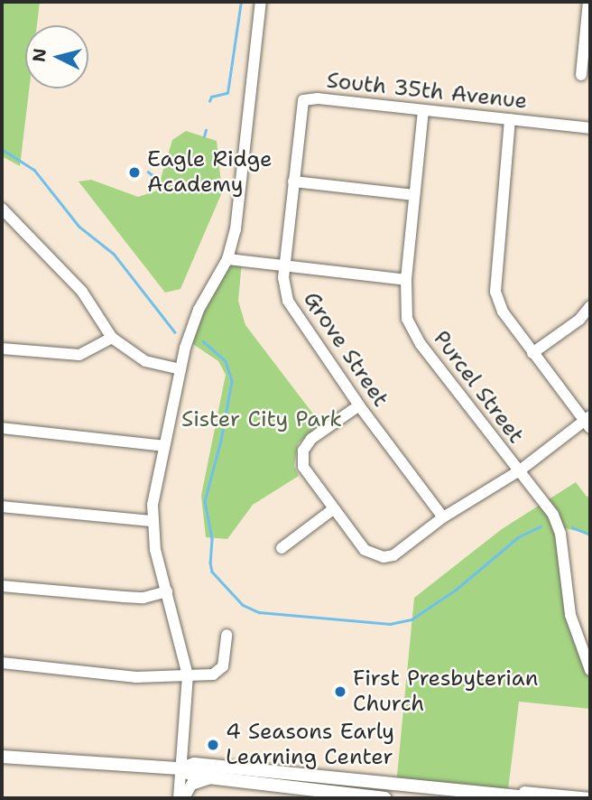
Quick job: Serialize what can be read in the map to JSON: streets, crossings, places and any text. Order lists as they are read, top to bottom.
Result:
{
  "streets": {
    "street": ["South 35th Avenue", "Grove Street", "Purcel Street"]
  },
  "crossings": [
    ["South 35th Avenue", "Grove Street"],
    ["South 35th Avenue", "Purcel Street"]
  ],
  "parks": ["Sister City Park"],
  "places": ["Eagle Ridge Academy", "First Presbyterian Church", "4 Seasons Early Learning Center"],
  "north": "left"
}
